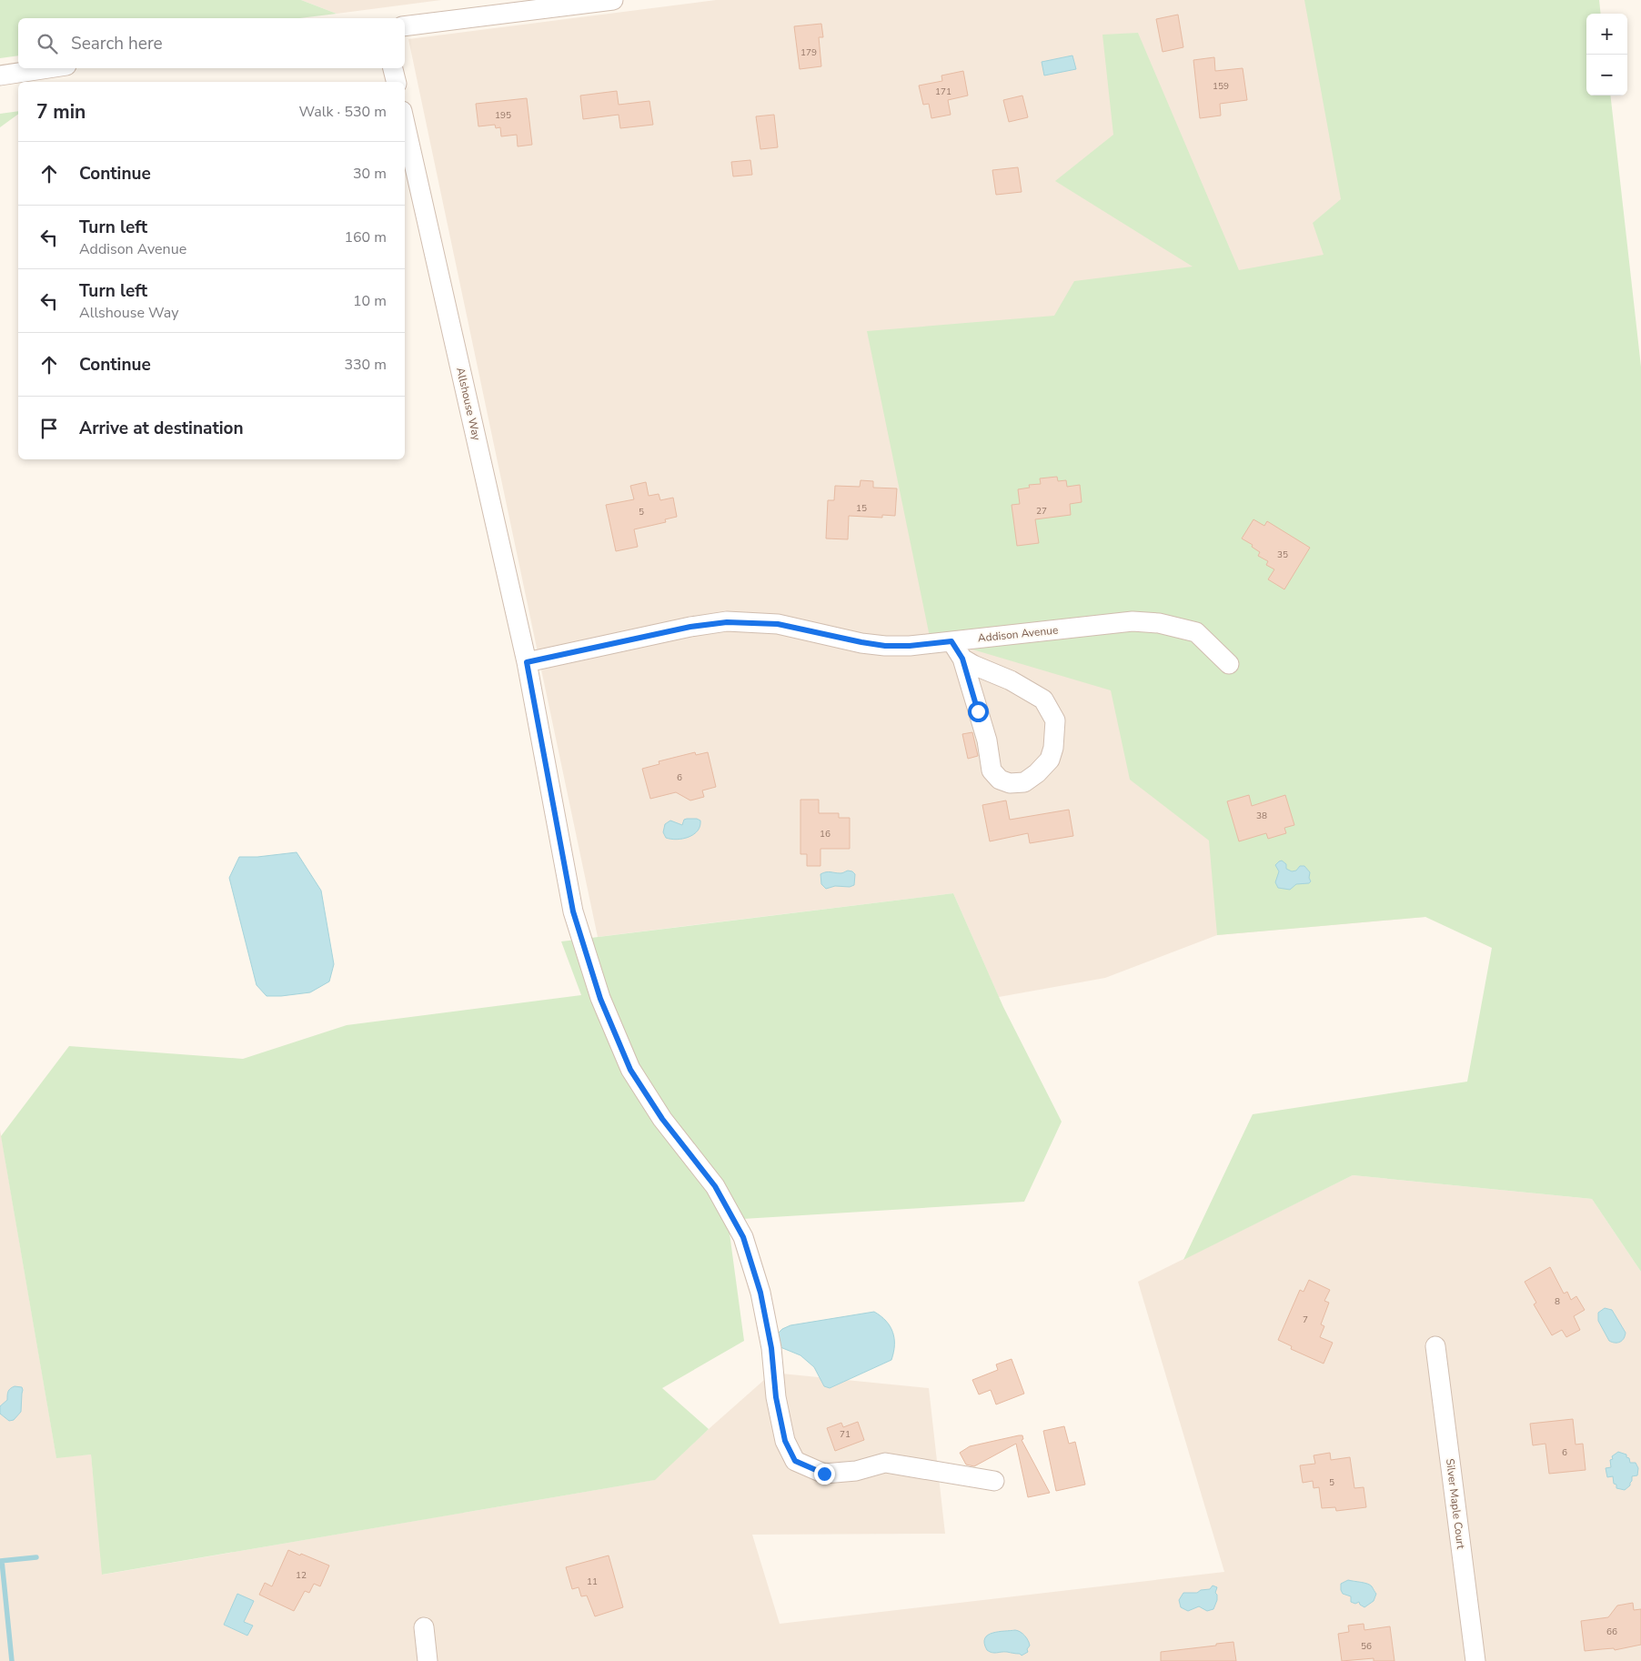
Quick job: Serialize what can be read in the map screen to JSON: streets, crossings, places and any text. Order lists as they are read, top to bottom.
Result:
{
  "streets": {
    "street": ["Allshouse Way", "Addison Avenue", "Silver Maple Court"]
  },
  "crossings": [
    ["Allshouse Way", "Addison Avenue"]
  ],
  "house_numbers": [
    "179",
    "159",
    "171",
    "195",
    "15",
    "27",
    "5",
    "35",
    "6",
    "38",
    "16",
    "8",
    "7",
    "71",
    "6",
    "5",
    "12",
    "11",
    "66",
    "56"
  ],
  "page": {
    "map_buttons": ["+", "−"],
    "search": "Search here",
    "heading": ["7 min", "Walk · 530 m"],
    "list": [
      ["Continue", "30 m"],
      ["Turn left", "Addison Avenue", "160 m"],
      ["Turn left", "Allshouse Way", "10 m"],
      ["Continue", "330 m"],
      "Arrive at destination"
    ]
  }
}
